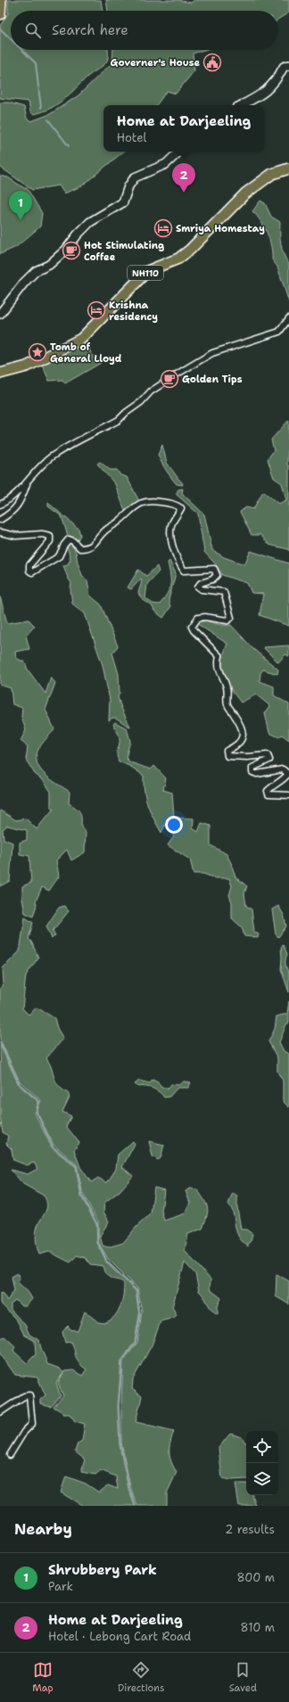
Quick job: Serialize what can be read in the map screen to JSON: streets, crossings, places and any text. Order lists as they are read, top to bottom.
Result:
{
  "streets": {
    "highway": ["NH110"]
  },
  "places": {
    "public building": ["Governer's House"],
    "hotel": ["Smriya Homestay", "Krishna residency"],
    "cafe": ["Hot Stimulating Coffee", "Golden Tips"],
    "place": ["Tomb of General Lloyd"]
  },
  "page": {
    "search": "Search here",
    "popup": ["Home at Darjeeling", "Hotel"],
    "pins": ["2", "1"],
    "heading": ["Nearby", "2 results"],
    "list": [
      {
        "mark": "1",
        "name": "Shrubbery Park",
        "note": "Park",
        "value": "800 m"
      },
      {
        "mark": "2",
        "name": "Home at Darjeeling",
        "note": "Hotel · Lebong Cart Road",
        "value": "810 m"
      }
    ],
    "nav": ["Map", "Directions", "Saved"]
  }
}
